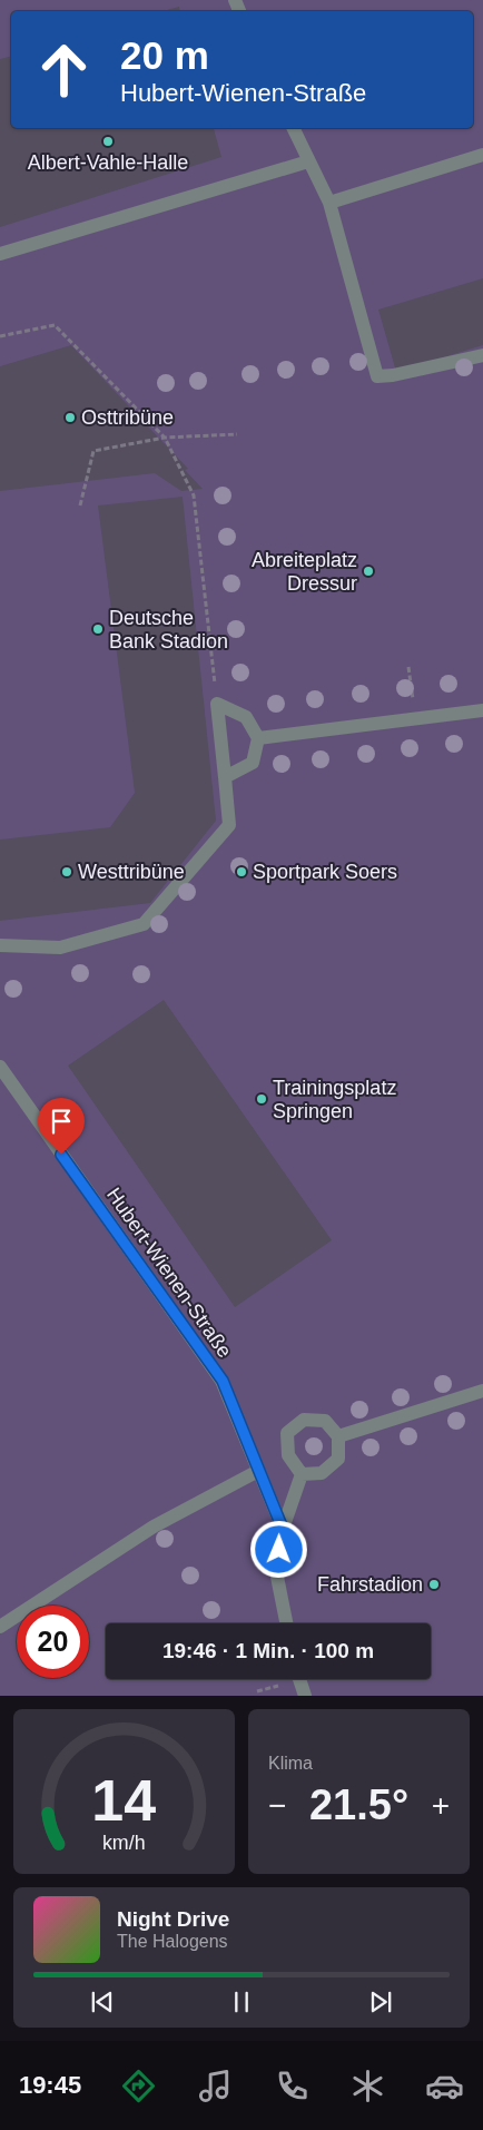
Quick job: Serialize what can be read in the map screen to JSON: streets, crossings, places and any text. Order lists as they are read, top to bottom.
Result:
{
  "streets": {
    "lane": ["Hubert-Wienen-Straße"]
  },
  "places": [
    "Albert-Vahle-Halle",
    "Osttribüne",
    "Abreiteplatz Dressur",
    "Deutsche Bank Stadion",
    "Westtribüne",
    "Sportpark Soers",
    "Trainingsplatz Springen",
    "Fahrstadion"
  ],
  "page": {
    "turn": ["20 m", "Hubert-Wienen-Straße"],
    "limit": "20",
    "trip": "19:46 · 1 Min. · 100 m",
    "tile": "Klima",
    "heat": ["−", "21.5°", "+"],
    "song": ["Night Drive", "The Halogens"],
    "tabs": "19:45",
    "gauge": ["14", "km/h"]
  }
}
